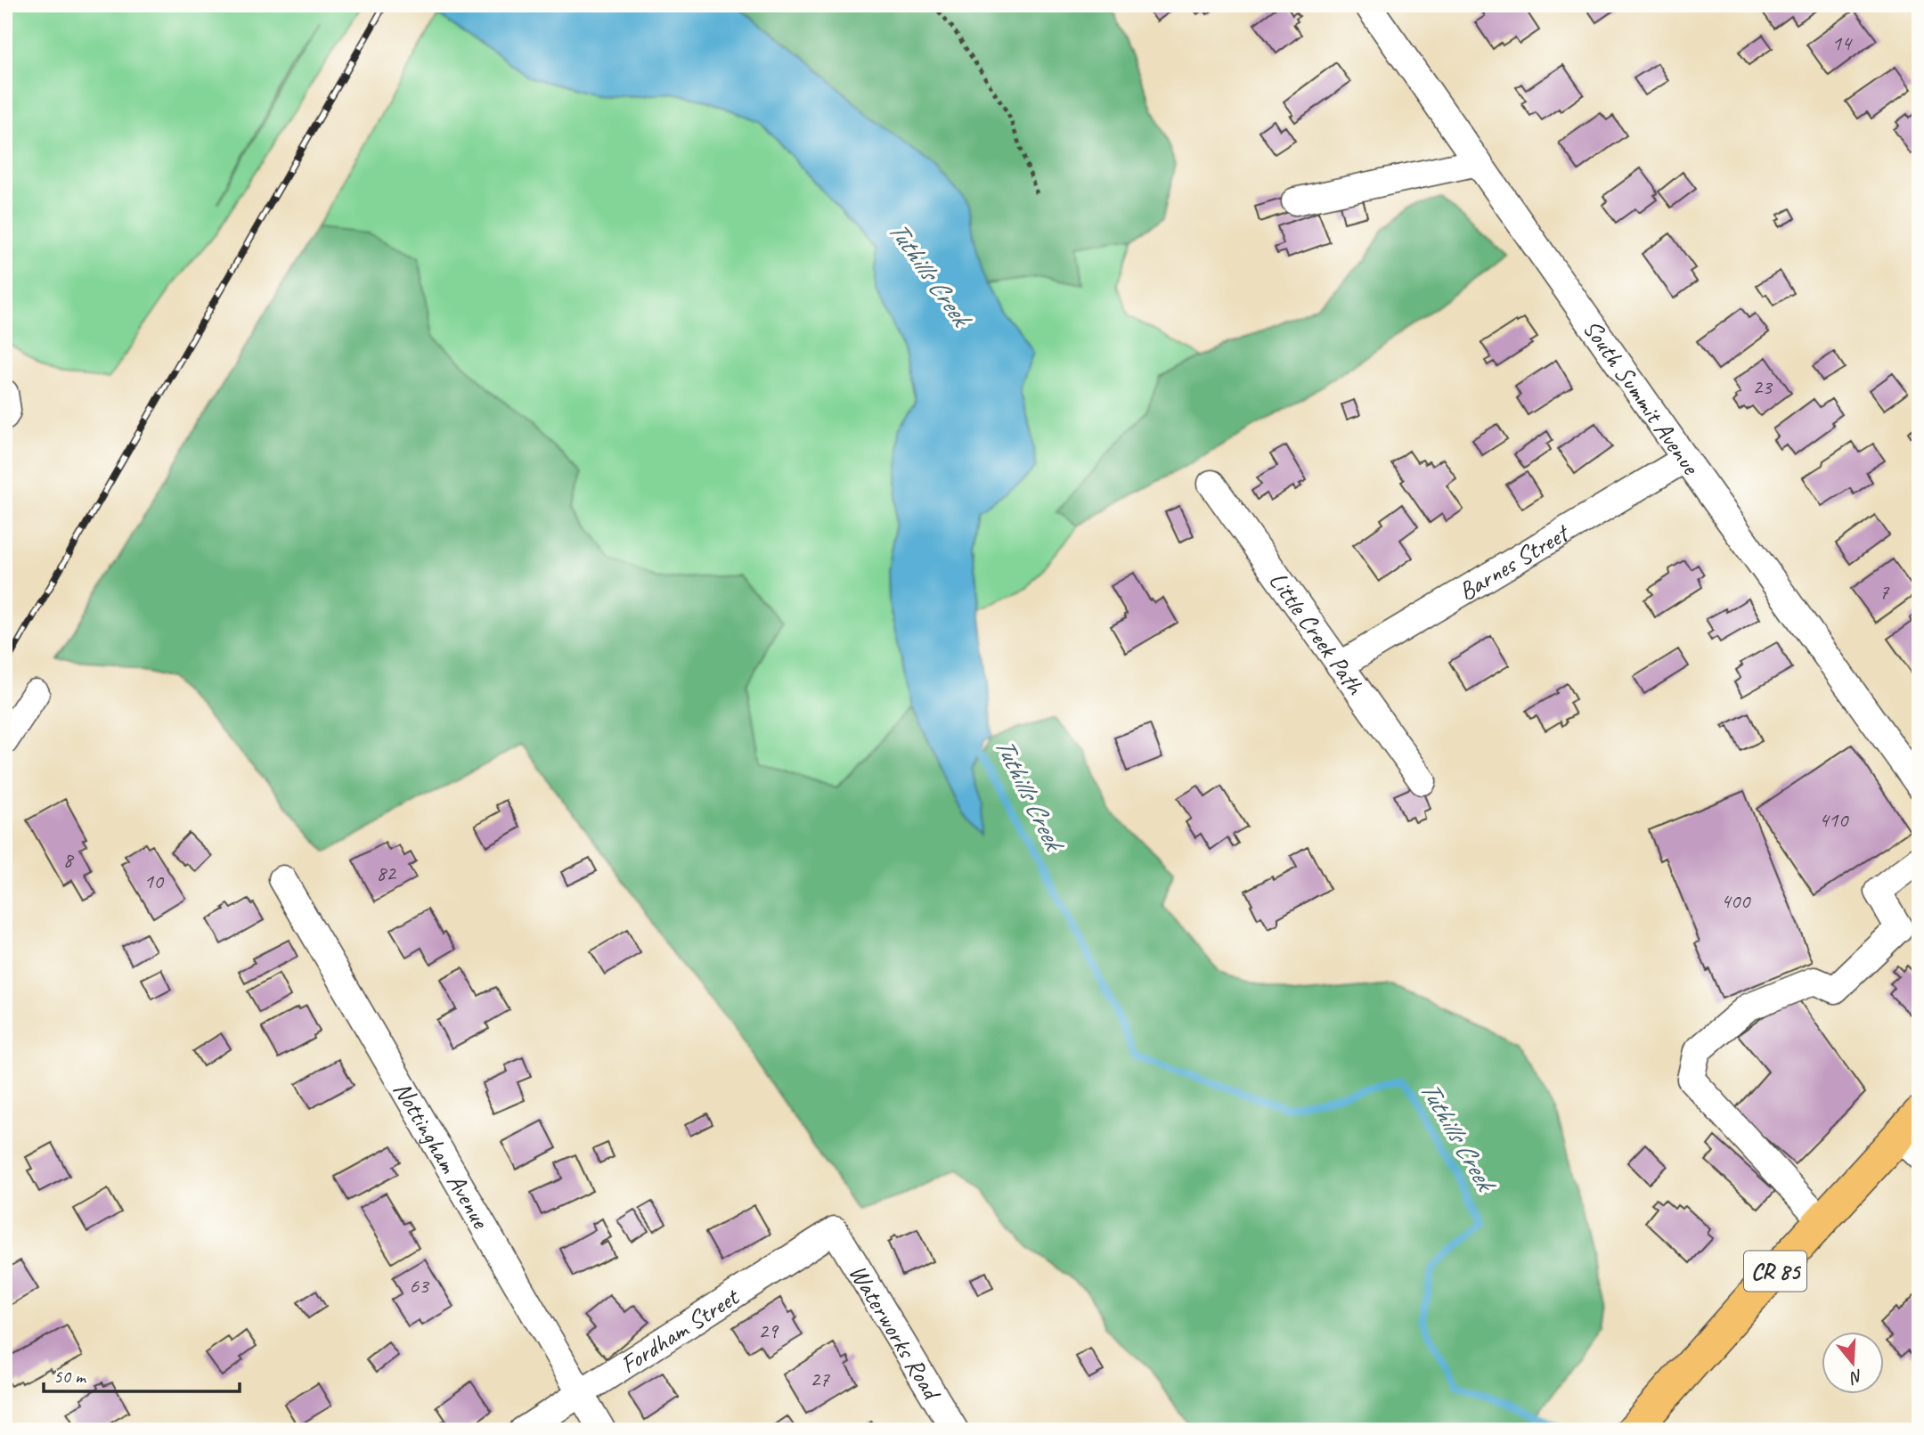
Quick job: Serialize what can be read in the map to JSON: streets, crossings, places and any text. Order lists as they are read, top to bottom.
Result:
{
  "streets": {
    "main road": ["CR 85"],
    "street": [
      "South Summit Avenue",
      "Barnes Street",
      "Little Creek Path",
      "Nottingham Avenue",
      "Fordham Street",
      "Waterworks Road"
    ]
  },
  "crossings": [
    ["South Summit Avenue", "Barnes Street"],
    ["Barnes Street", "Little Creek Path"],
    ["Nottingham Avenue", "Fordham Street"],
    ["Fordham Street", "Waterworks Road"]
  ],
  "water": ["Tuthills Creek"],
  "house_numbers": [
    "14",
    "23",
    "7",
    "410",
    "8",
    "82",
    "10",
    "400",
    "63",
    "29",
    "27"
  ],
  "scale_bar": "50 m",
  "north": "bottom"
}
